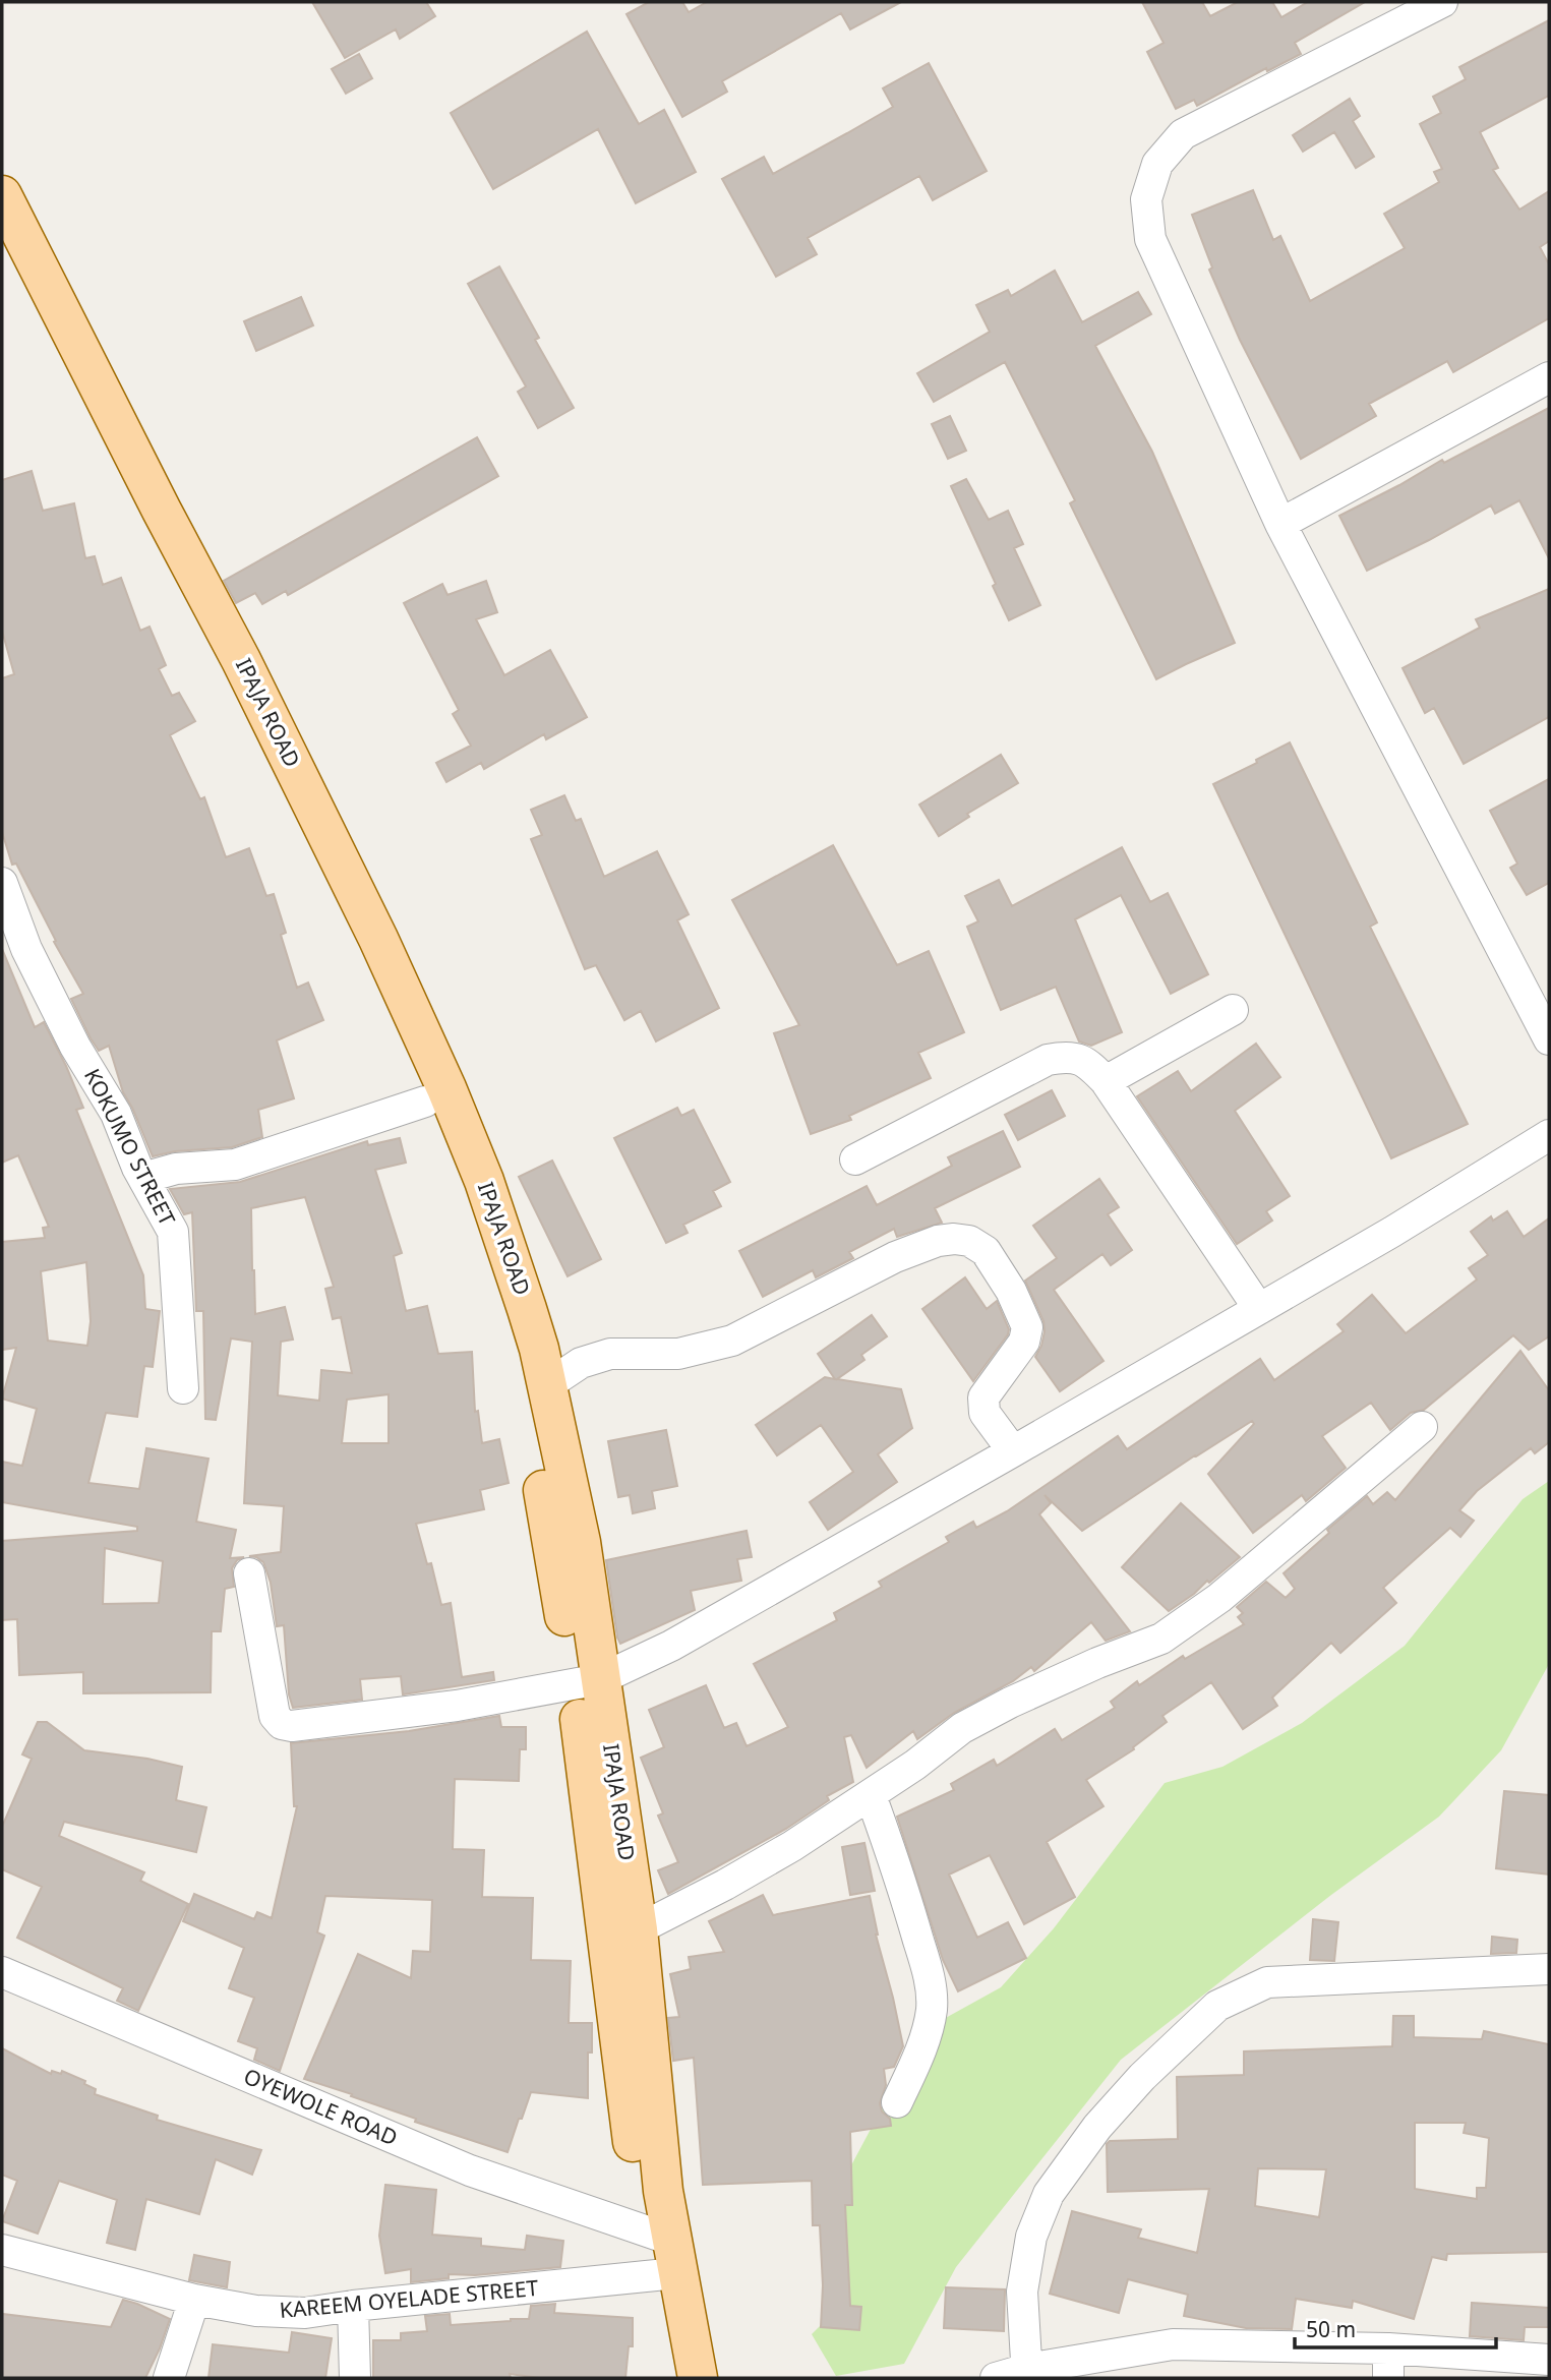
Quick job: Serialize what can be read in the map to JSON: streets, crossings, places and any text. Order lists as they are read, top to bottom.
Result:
{
  "streets": {
    "main road": ["IPAJA ROAD"],
    "street": ["KOKUMO STREET", "OYEWOLE ROAD", "KAREEM OYELADE STREET"]
  },
  "crossings": [
    ["IPAJA ROAD", "OYEWOLE ROAD"],
    ["IPAJA ROAD", "KAREEM OYELADE STREET"],
    ["OYEWOLE ROAD", "KAREEM OYELADE STREET"]
  ],
  "scale_bar": "50 m"
}
